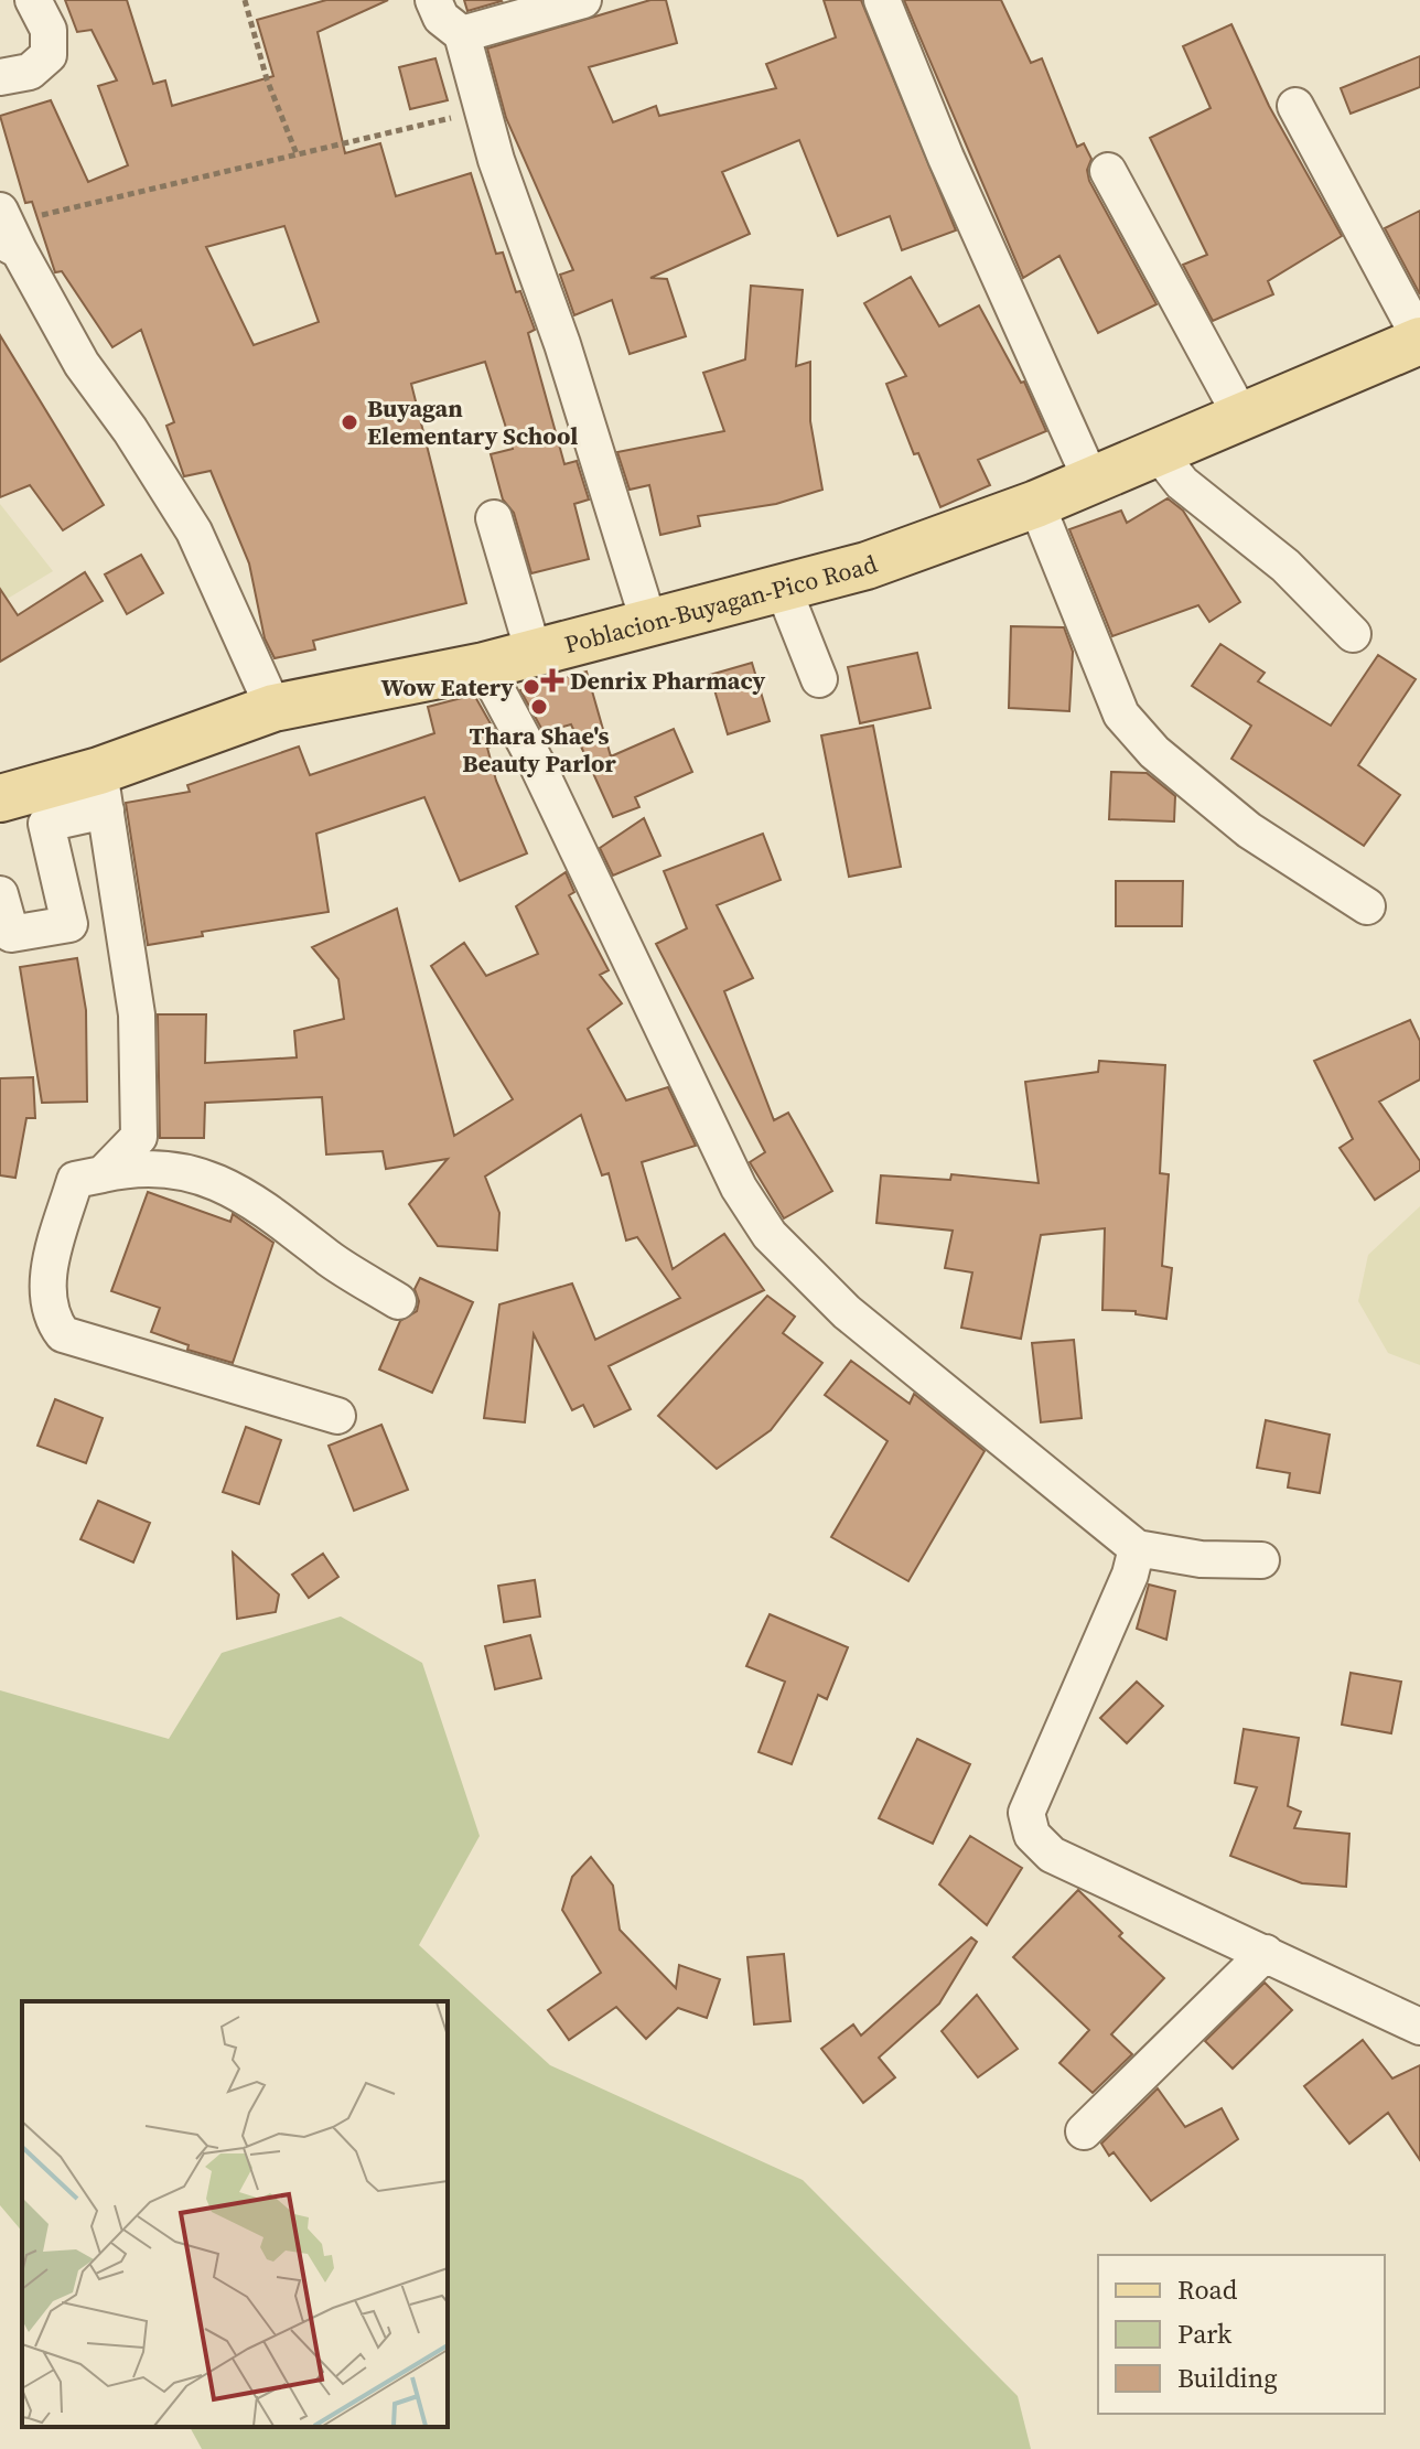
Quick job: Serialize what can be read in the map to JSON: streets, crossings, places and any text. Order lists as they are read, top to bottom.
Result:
{
  "streets": {
    "main road": ["Poblacion-Buyagan-Pico Road"]
  },
  "places": {
    "other": ["Buyagan Elementary School", "Wow Eatery", "Thara Shae's Beauty Parlor"],
    "health": ["Denrix Pharmacy"]
  },
  "legend": ["Road", "Park", "Building"]
}
